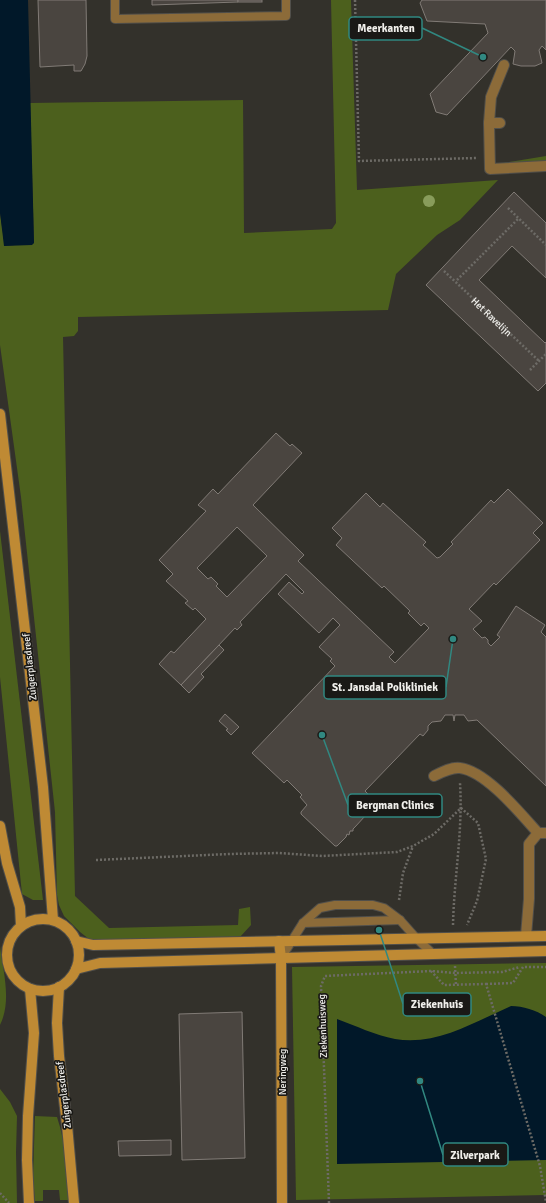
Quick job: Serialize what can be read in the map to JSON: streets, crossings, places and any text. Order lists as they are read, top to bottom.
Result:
{
  "streets": {
    "main road": ["Zuigerplasdreef", "Neringweg"],
    "path": ["Het Ravelijn", "Ziekenhuisweg"]
  },
  "places": [
    "Meerkanten",
    "St. Jansdal Polikliniek",
    "Bergman Clinics",
    "Ziekenhuis",
    "Zilverpark"
  ]
}
